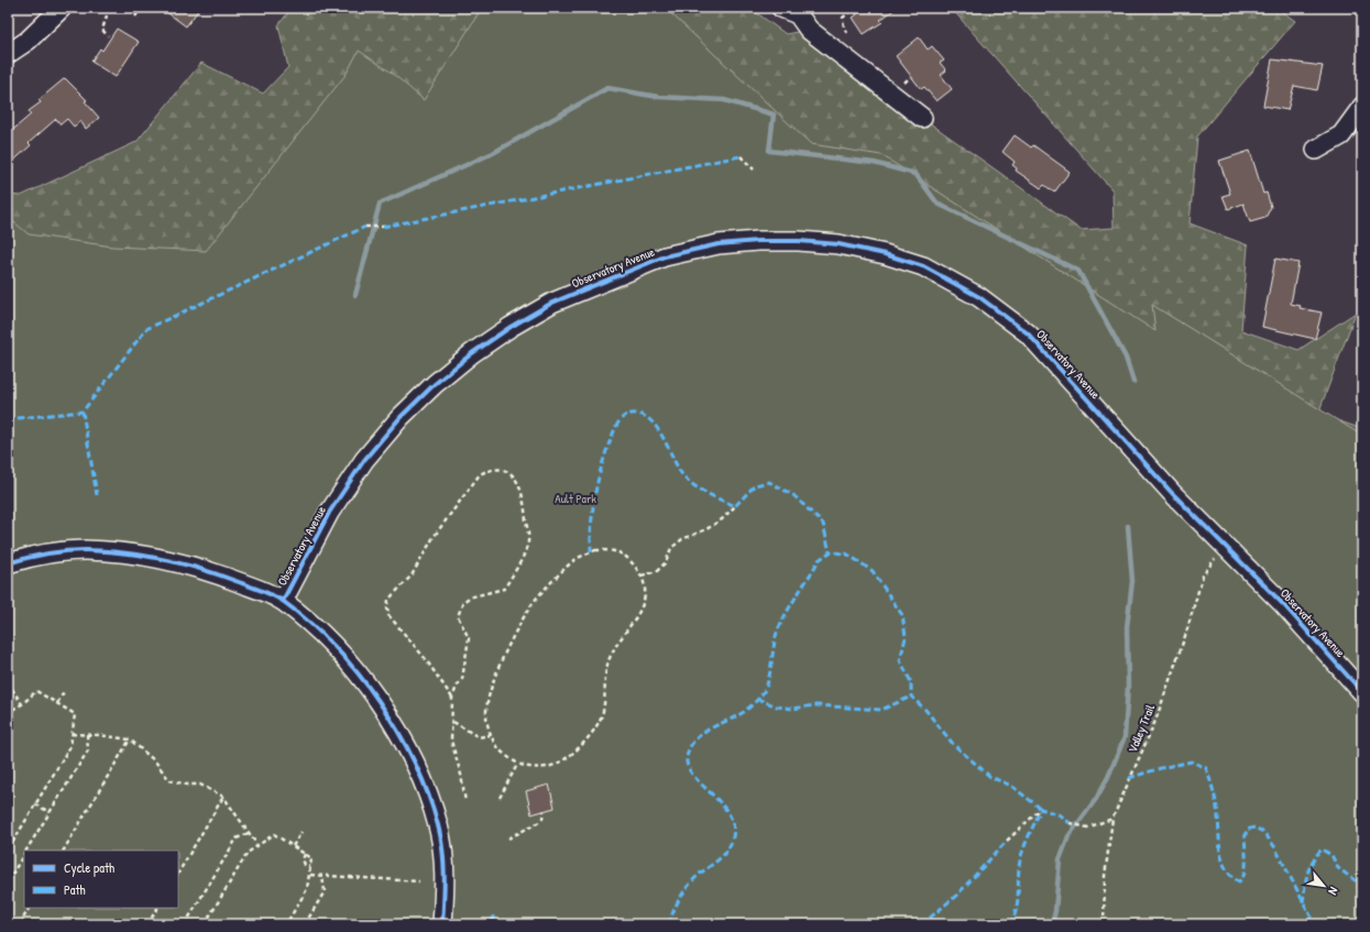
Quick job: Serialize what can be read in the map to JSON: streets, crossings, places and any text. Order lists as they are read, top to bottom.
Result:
{
  "streets": {
    "street": ["Observatory Avenue"],
    "path": ["Valley Trail"]
  },
  "crossings": [
    ["Observatory Avenue", "Valley Trail"]
  ],
  "parks": ["Ault Park"],
  "legend": ["Cycle path", "Path"],
  "north": "bottom right"
}
